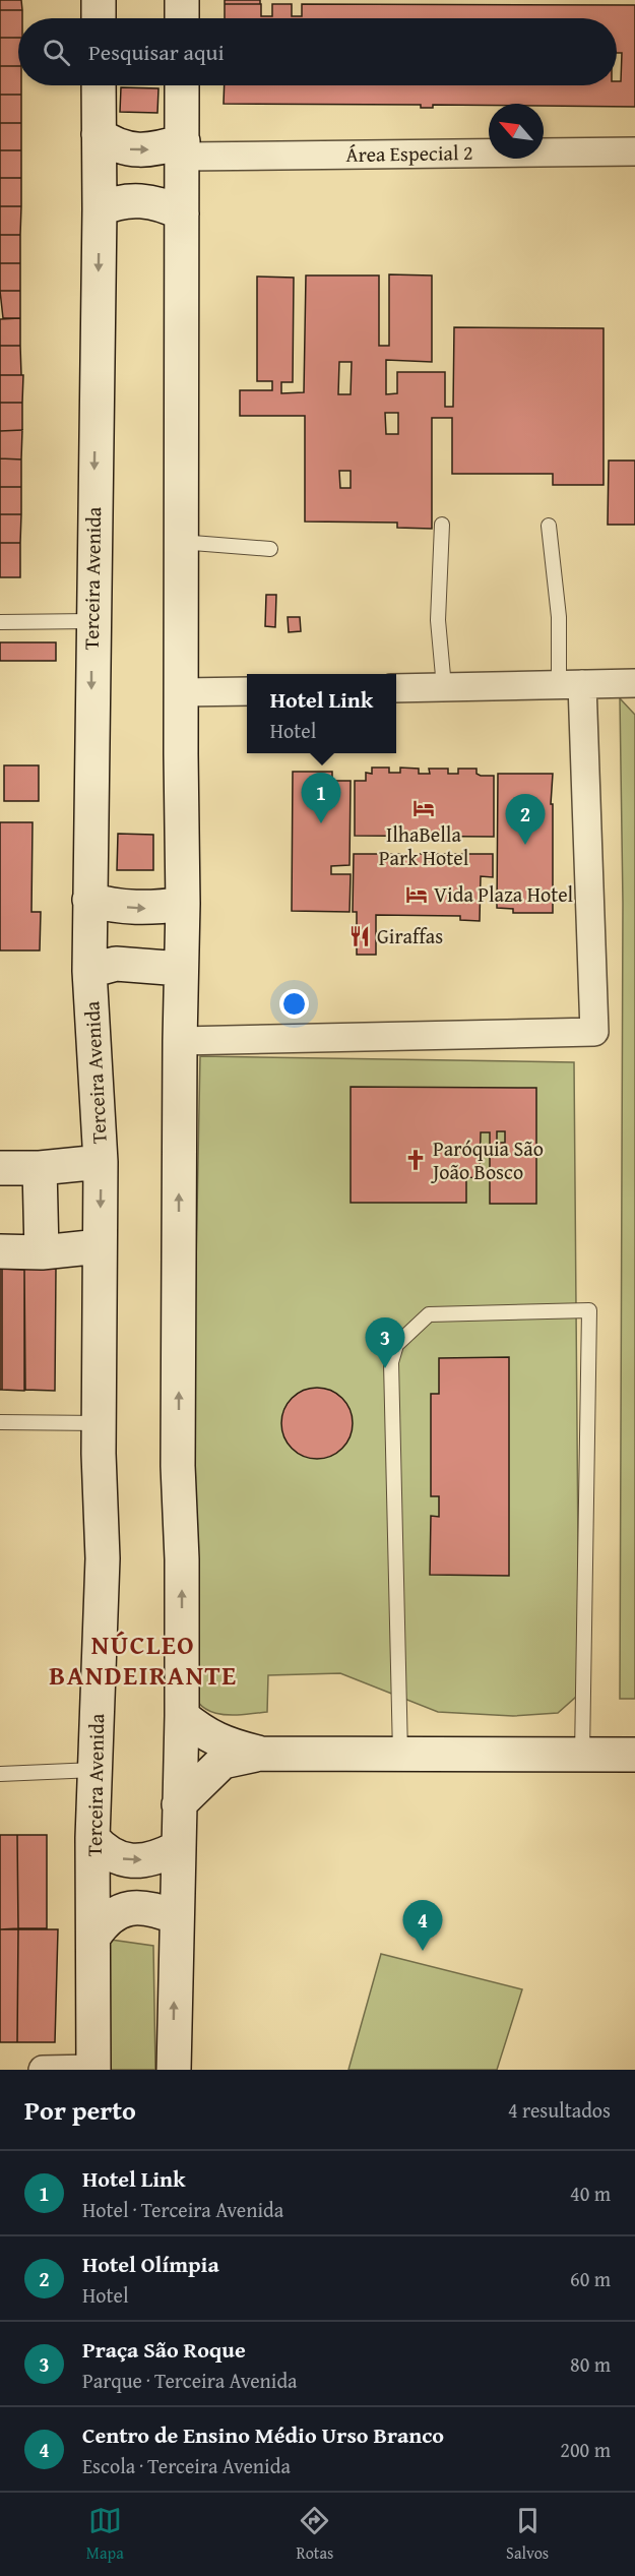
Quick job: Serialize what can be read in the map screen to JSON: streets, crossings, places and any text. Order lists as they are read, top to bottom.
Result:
{
  "streets": {
    "street": ["Área Especial 2", "Terceira Avenida"]
  },
  "districts": ["NÚCLEO BANDEIRANTE"],
  "places": {
    "hotel": ["IlhaBella Park Hotel", "Vida Plaza Hotel"],
    "restaurant": ["Giraffas"],
    "church": ["Paróquia São João Bosco"]
  },
  "north": "top left",
  "page": {
    "search": "Pesquisar aqui",
    "popup": ["Hotel Link", "Hotel"],
    "pins": [
      "1",
      "2",
      "3",
      "4"
    ],
    "heading": ["Por perto", "4 resultados"],
    "list": [
      {
        "mark": "1",
        "name": "Hotel Link",
        "note": "Hotel · Terceira Avenida",
        "value": "40 m"
      },
      {
        "mark": "2",
        "name": "Hotel Olímpia",
        "note": "Hotel",
        "value": "60 m"
      },
      {
        "mark": "3",
        "name": "Praça São Roque",
        "note": "Parque · Terceira Avenida",
        "value": "80 m"
      },
      {
        "mark": "4",
        "name": "Centro de Ensino Médio Urso Branco",
        "note": "Escola · Terceira Avenida",
        "value": "200 m"
      }
    ],
    "nav": ["Mapa", "Rotas", "Salvos"]
  }
}
